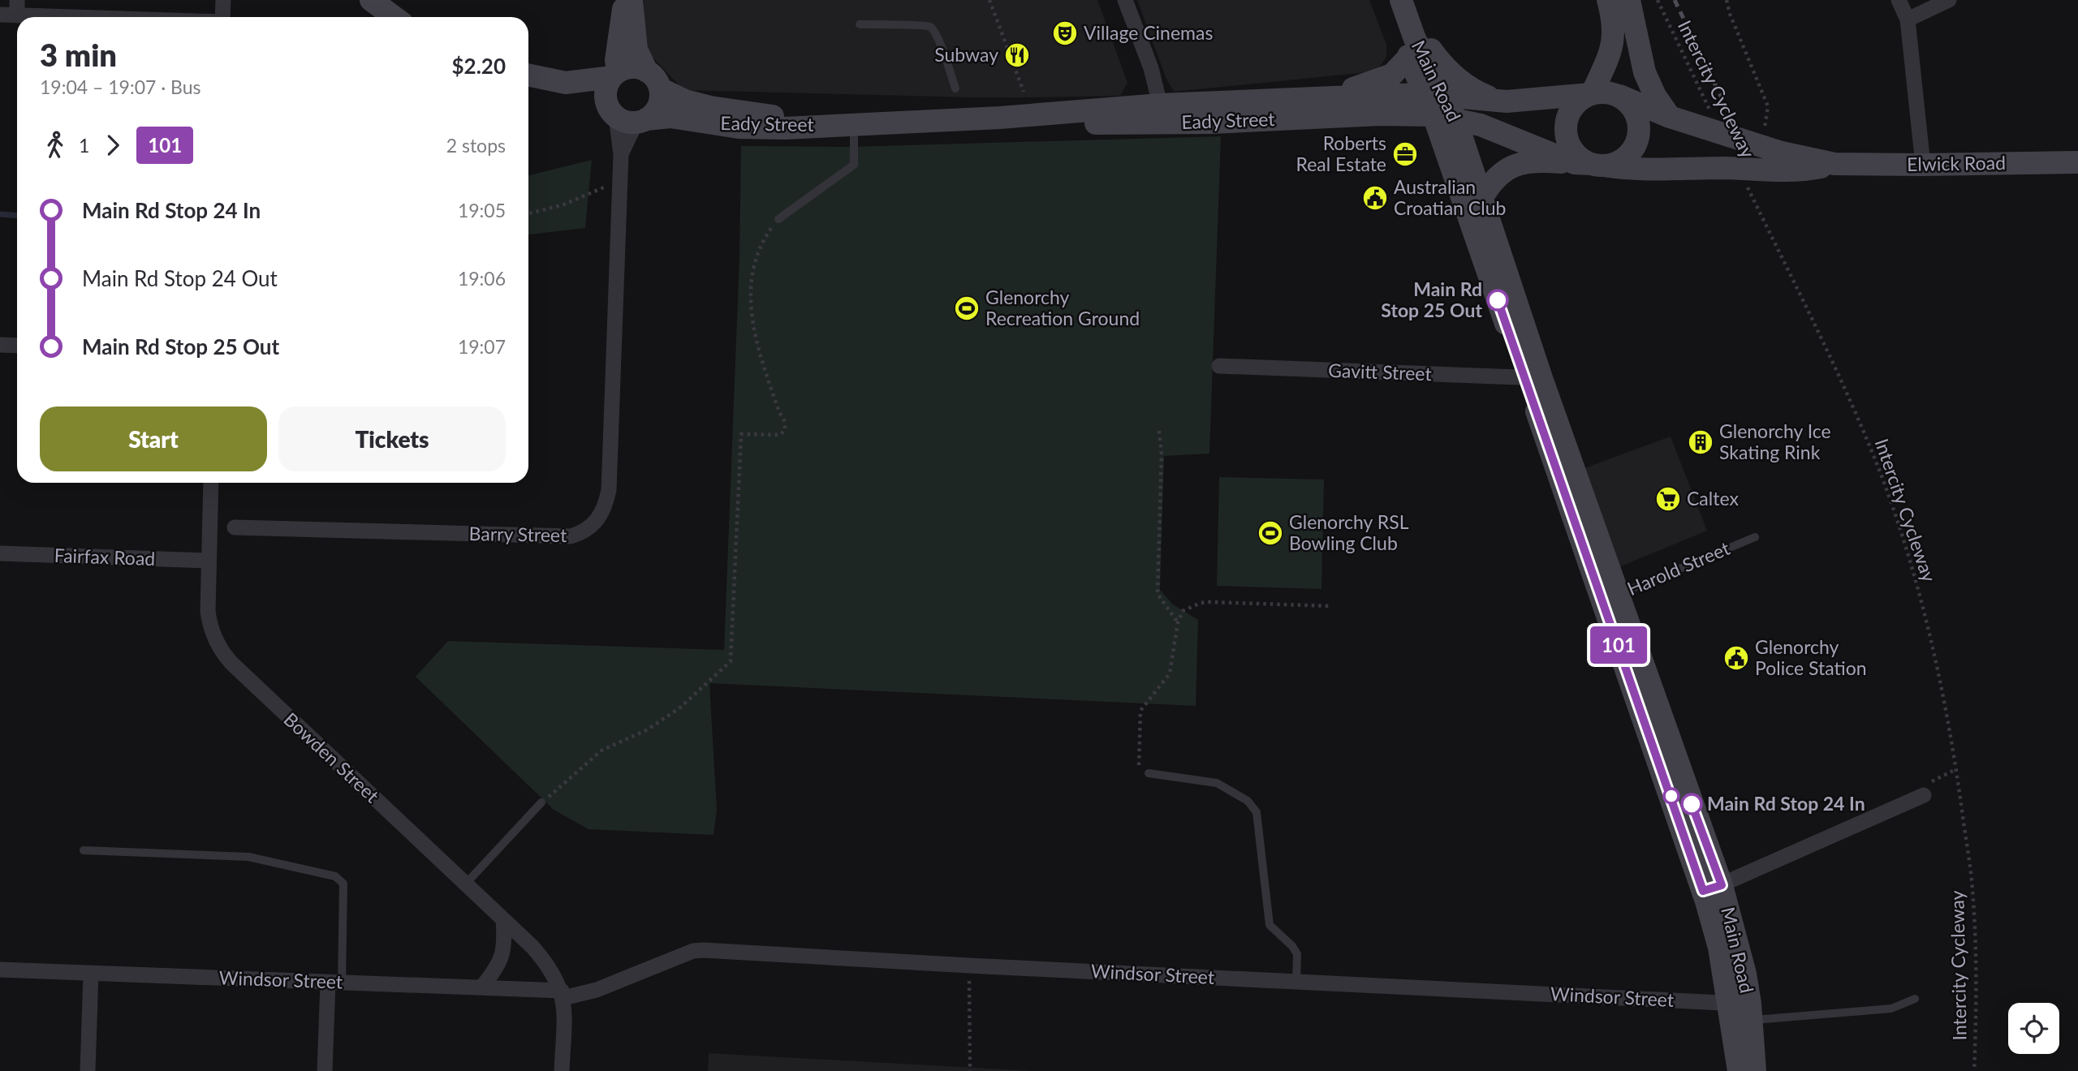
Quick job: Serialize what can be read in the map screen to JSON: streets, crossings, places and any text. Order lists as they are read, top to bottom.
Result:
{
  "streets": {
    "main road": ["Main Road", "Eady Street", "Elwick Road"],
    "street": [
      "Gavitt Street",
      "Barry Street",
      "Fairfax Road",
      "Bowden Street",
      "Windsor Street"
    ],
    "lane": ["Harold Street"],
    "path": ["Intercity Cycleway"]
  },
  "crossings": [
    ["Main Road", "Eady Street"],
    ["Main Road", "Elwick Road"],
    ["Main Road", "Gavitt Street"],
    ["Main Road", "Harold Street"],
    ["Main Road", "Windsor Street"],
    ["Intercity Cycleway", "Elwick Road"],
    ["Eady Street", "Elwick Road"],
    ["Eady Street", "Barry Street"],
    ["Fairfax Road", "Bowden Street"],
    ["Bowden Street", "Windsor Street"]
  ],
  "places": {
    "theatre": ["Village Cinemas"],
    "restaurant": ["Subway"],
    "office": ["Roberts Real Estate"],
    "public building": ["Australian Croatian Club", "Glenorchy Police Station"],
    "other": ["Main Rd Stop 25 Out", "Main Rd Stop 24 In"],
    "sports": ["Glenorchy Recreation Ground", "Glenorchy RSL Bowling Club"],
    "building": ["Glenorchy Ice Skating Rink"],
    "supermarket": ["Caltex"]
  },
  "lines": ["bus line 101"],
  "page": {
    "on_map": "101",
    "heading": ["3 min", "19:04 – 19:07 · Bus", "$2.20"],
    "legs": ["1", "101", "2 stops"],
    "list": [
      {
        "name": "Main Rd Stop 24 In",
        "value": "19:05"
      },
      {
        "name": "Main Rd Stop 24 Out",
        "value": "19:06"
      },
      {
        "name": "Main Rd Stop 25 Out",
        "value": "19:07"
      }
    ],
    "buttons": ["Start", "Tickets"]
  }
}
